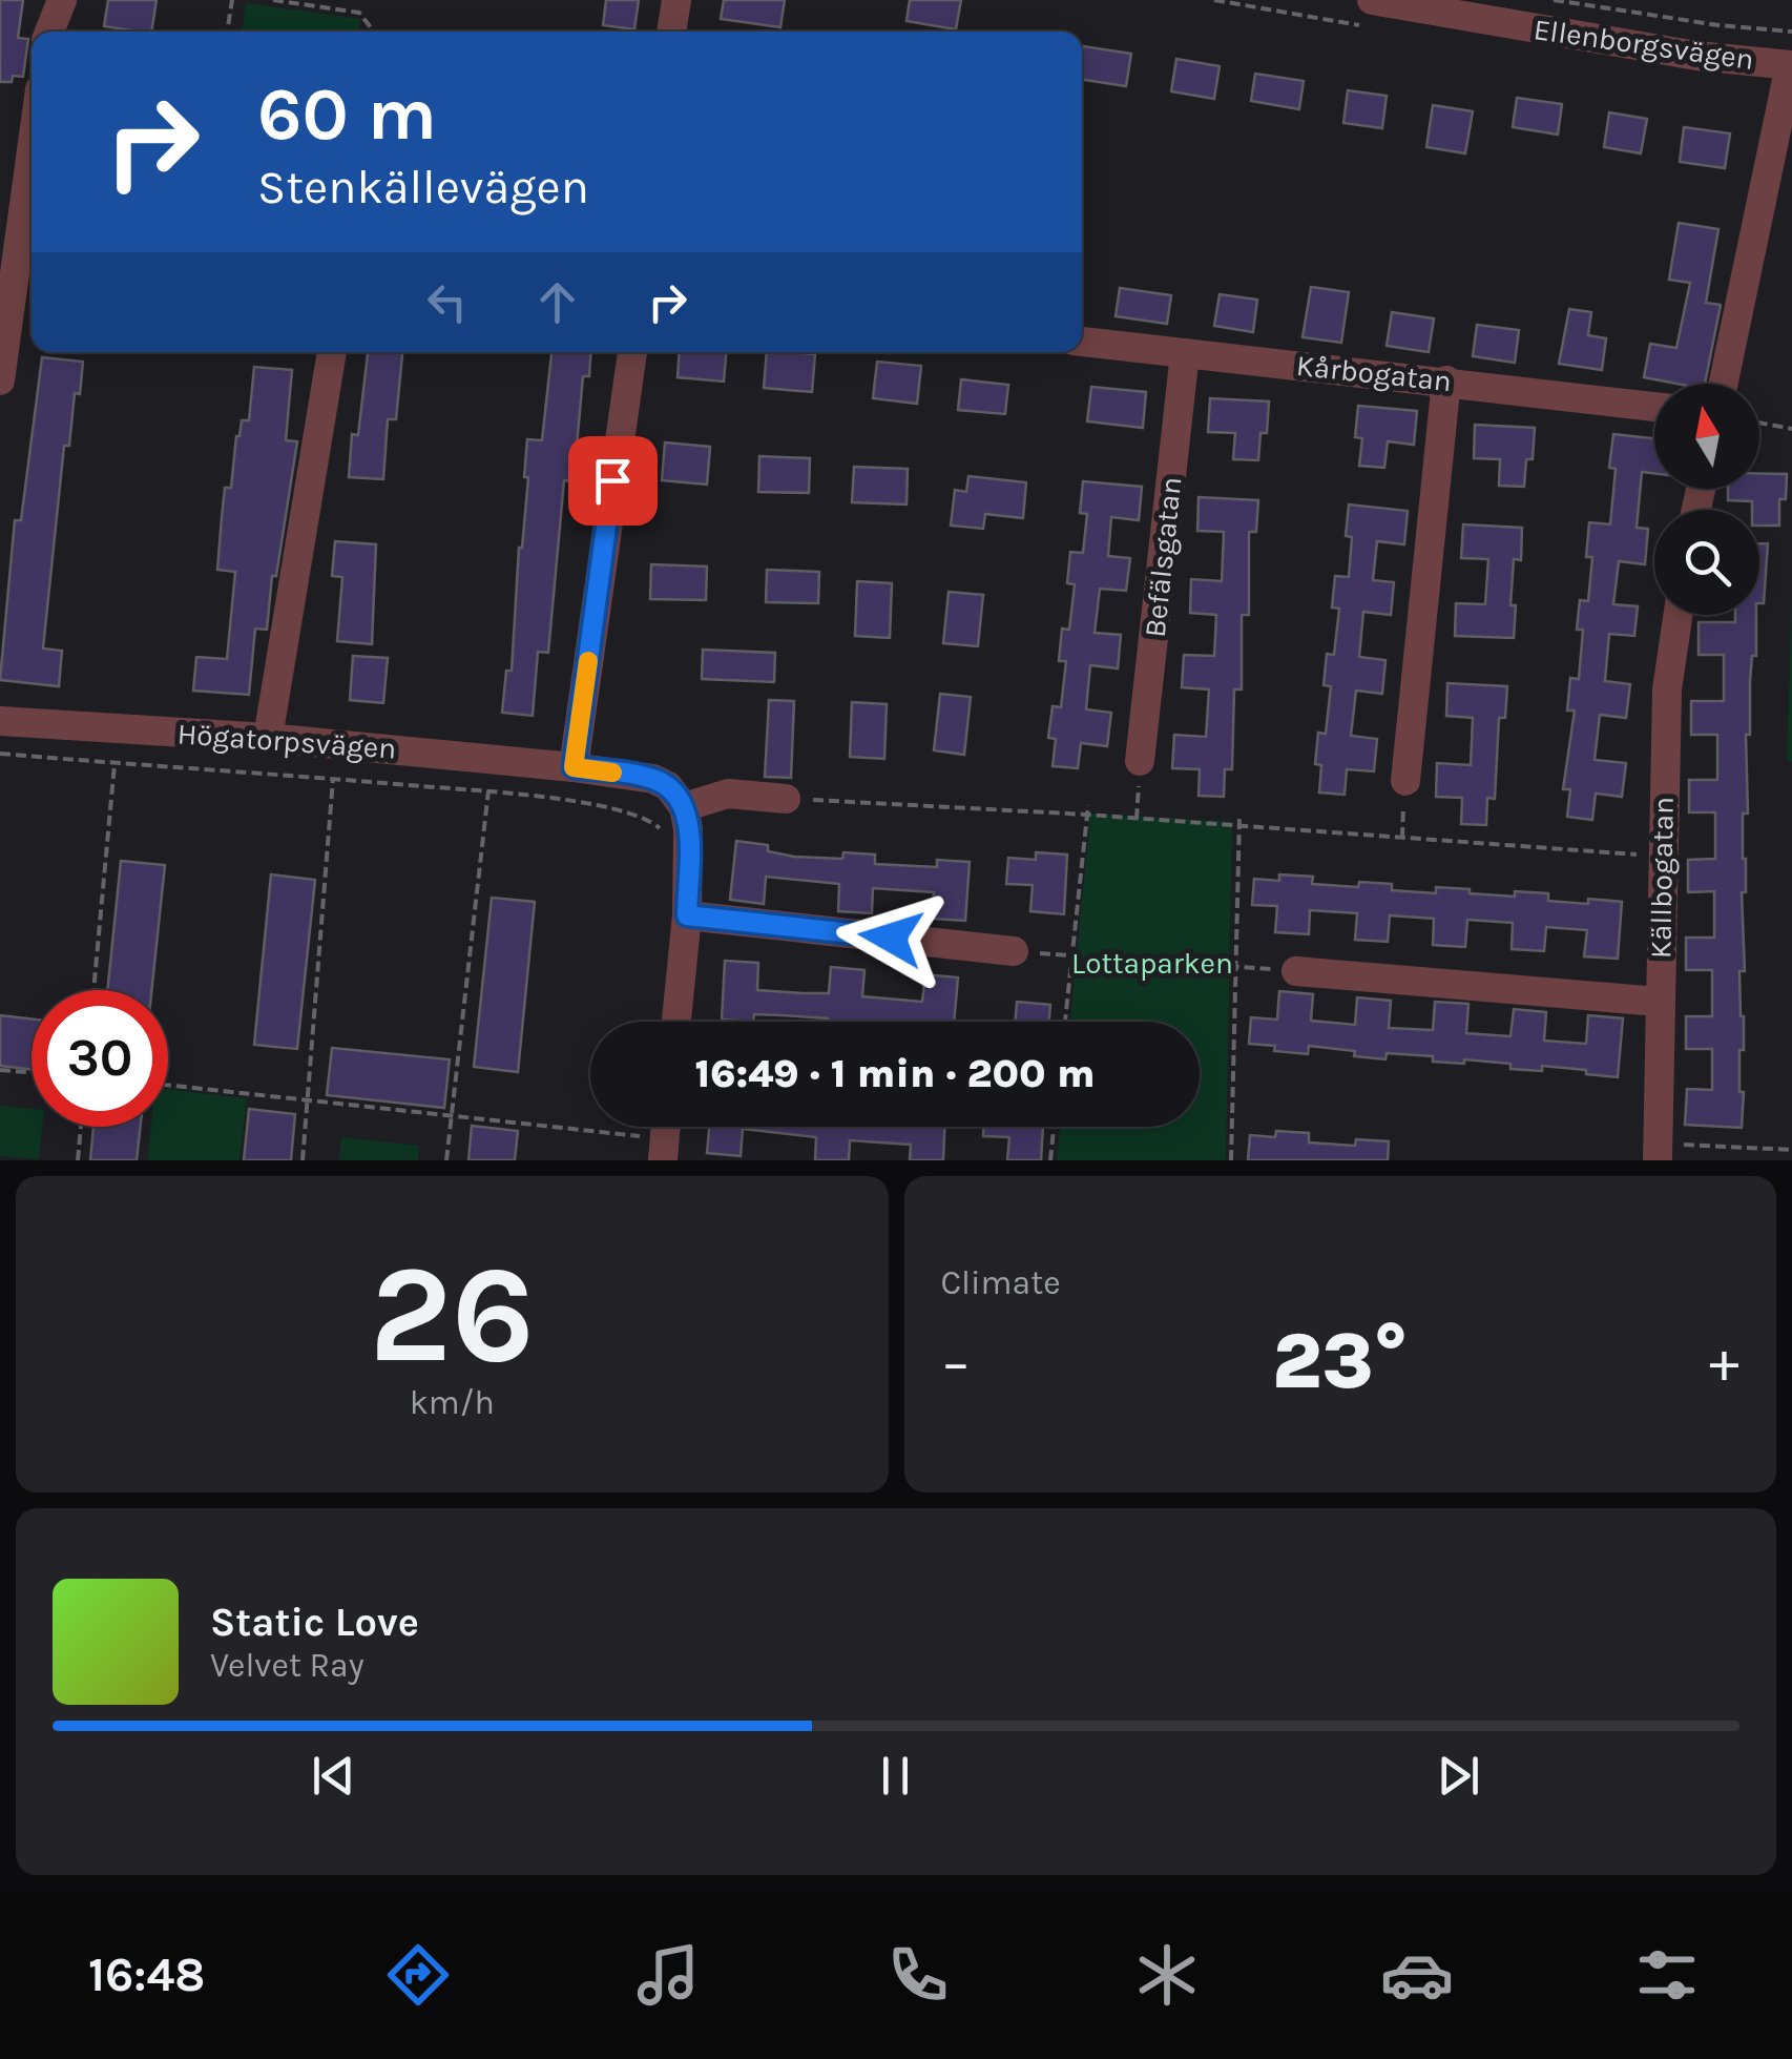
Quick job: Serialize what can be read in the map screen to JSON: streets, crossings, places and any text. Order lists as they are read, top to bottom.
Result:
{
  "streets": {
    "street": [
      "Ellenborgsvägen",
      "Kårbogatan",
      "Befälsgatan",
      "Högatorpsvägen",
      "Källbogatan"
    ]
  },
  "crossings": [
    ["Kårbogatan", "Befälsgatan"]
  ],
  "parks": ["Lottaparken"],
  "north": "top",
  "page": {
    "turn": ["60 m", "Stenkällevägen"],
    "limit": "30",
    "trip": "16:49 · 1 min · 200 m",
    "tile": [
      ["26", "km/h"],
      "Climate"
    ],
    "heat": ["−", "23°", "+"],
    "song": ["Static Love", "Velvet Ray"],
    "tabs": "16:48"
  }
}
